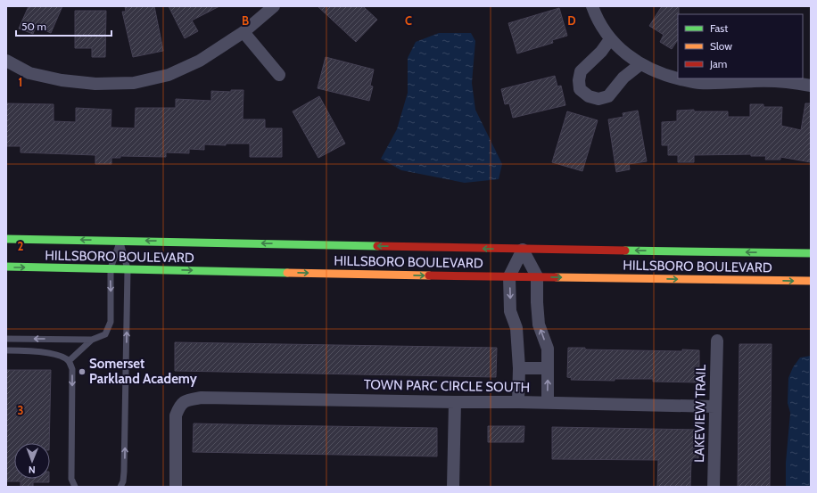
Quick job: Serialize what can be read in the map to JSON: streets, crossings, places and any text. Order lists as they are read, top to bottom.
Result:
{
  "streets": {
    "street": ["HILLSBORO BOULEVARD", "TOWN PARC CIRCLE SOUTH", "LAKEVIEW TRAIL"]
  },
  "crossings": [
    ["TOWN PARC CIRCLE SOUTH", "LAKEVIEW TRAIL"]
  ],
  "places": ["Somerset Parkland Academy"],
  "legend": ["Fast", "Slow", "Jam"],
  "scale_bar": "50 m",
  "north": "bottom",
  "grid": {
    "columns": ["B", "C", "D"],
    "rows": ["1", "2", "3"]
  }
}
